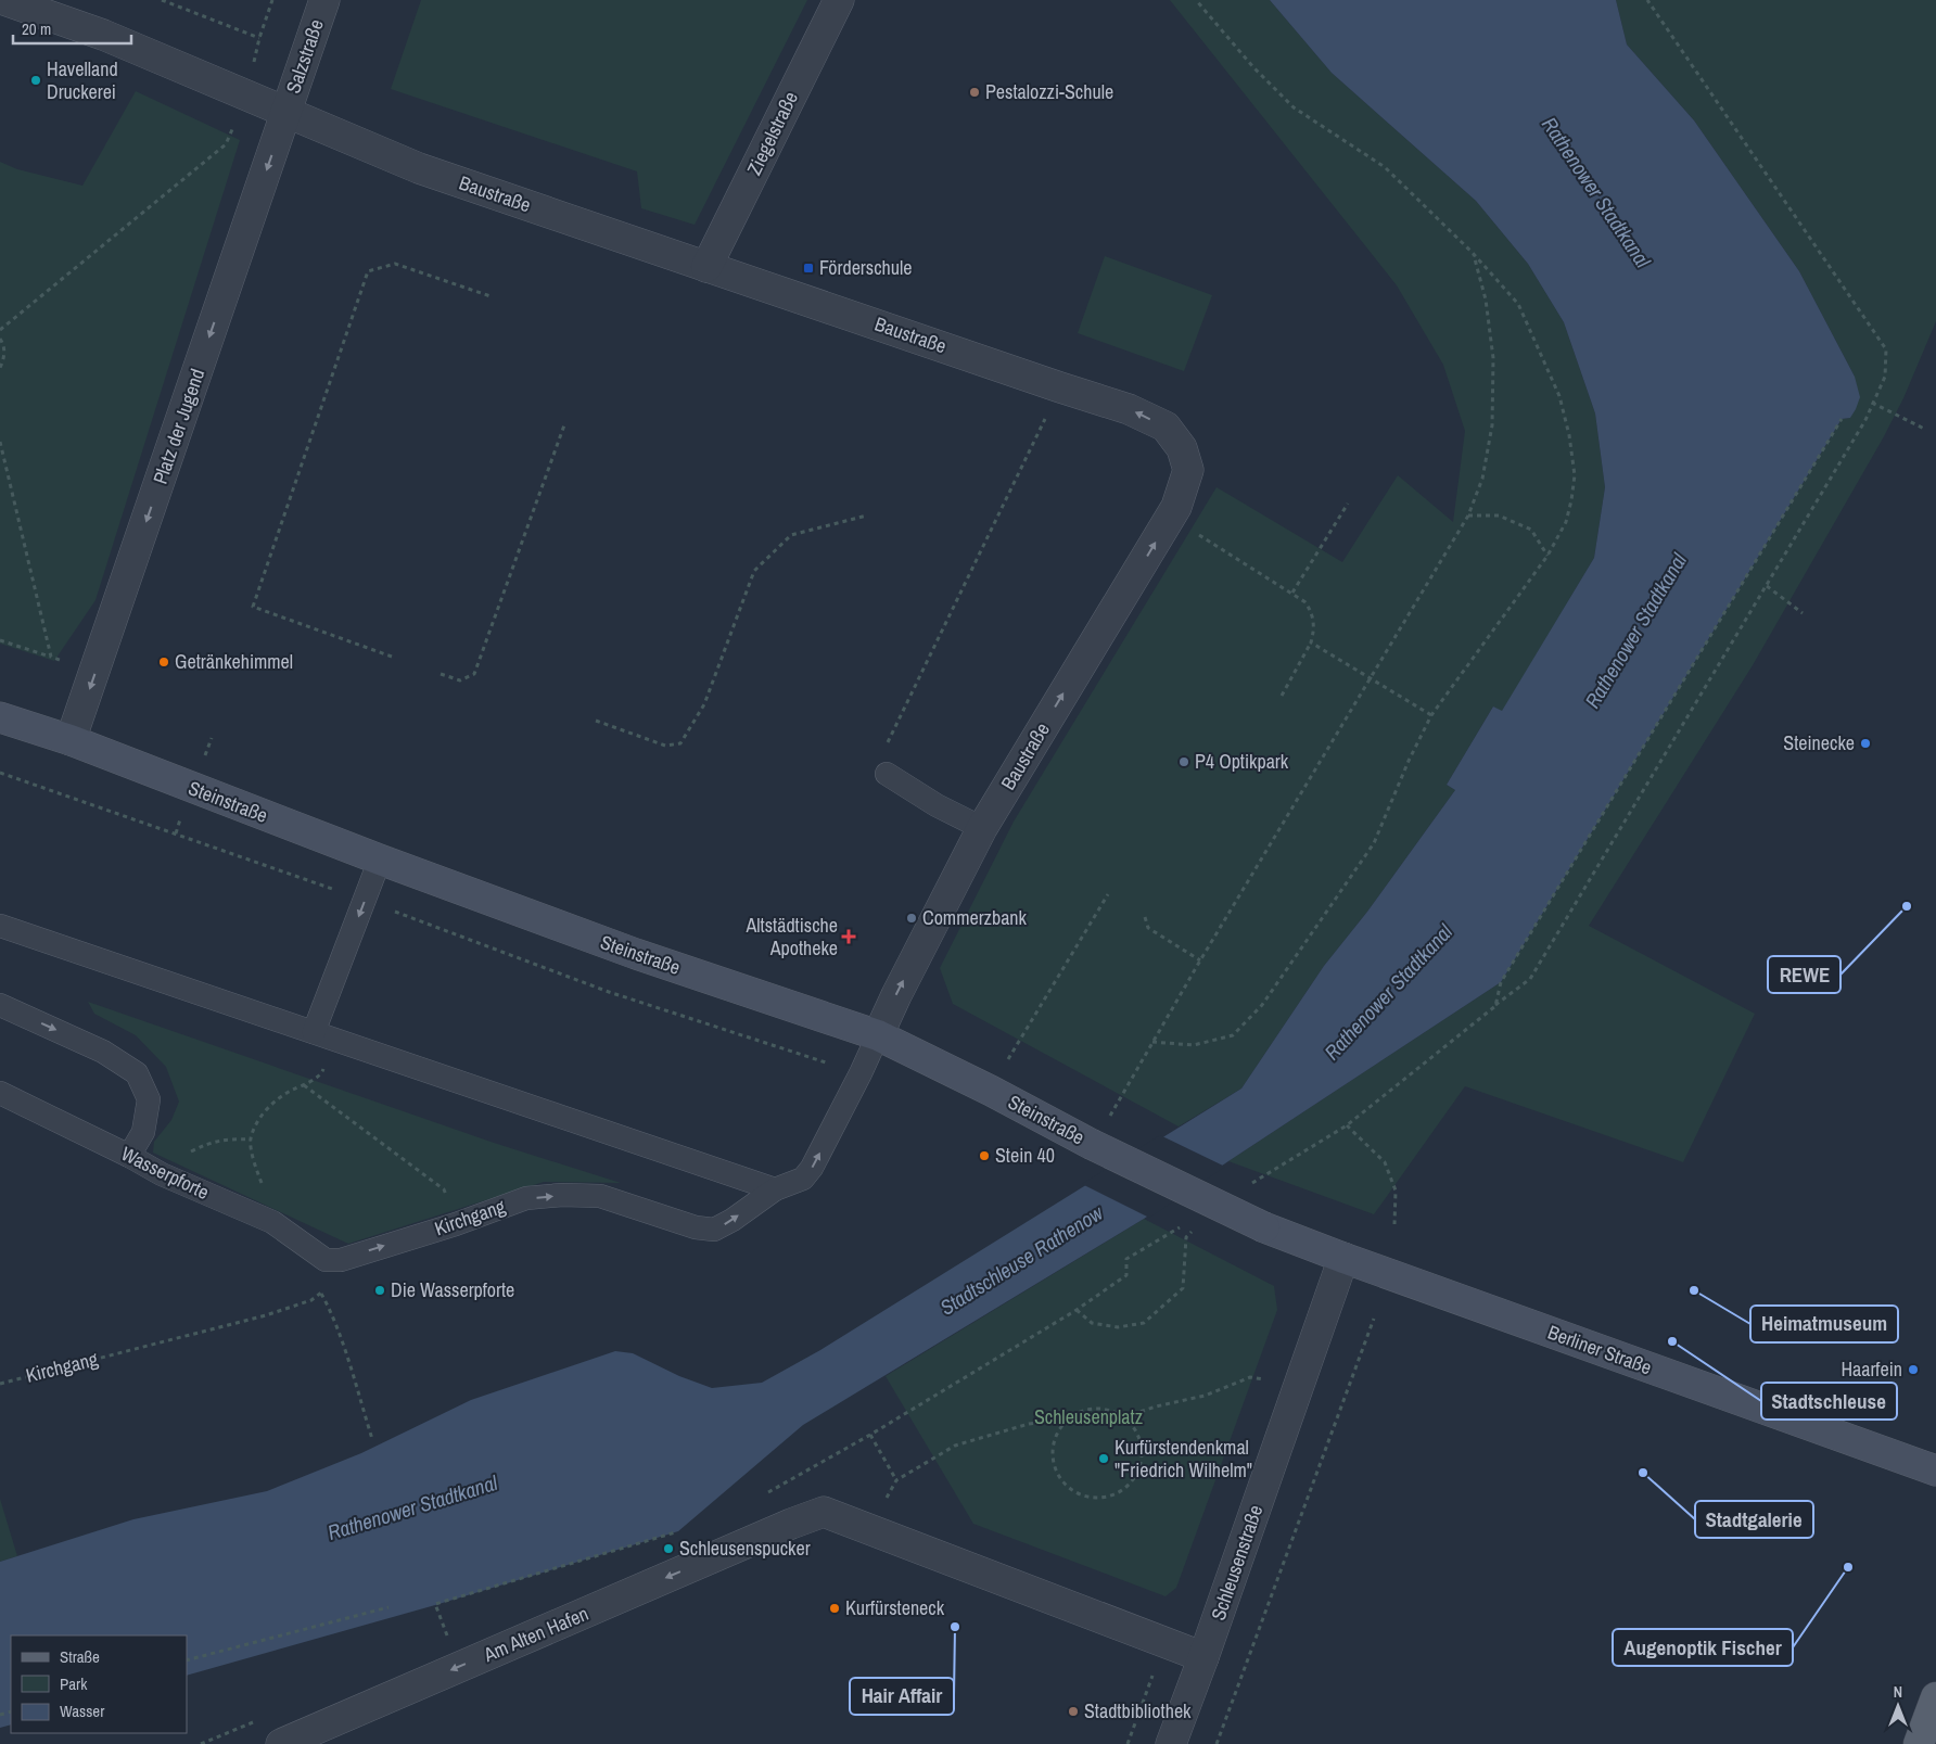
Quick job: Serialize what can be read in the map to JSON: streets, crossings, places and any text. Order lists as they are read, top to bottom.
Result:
{
  "streets": {
    "main road": ["Steinstraße", "Berliner Straße"],
    "street": [
      "Salzstraße",
      "Ziegelstraße",
      "Baustraße",
      "Platz der Jugend",
      "Schleusenstraße",
      "Am Alten Hafen"
    ],
    "lane": ["Wasserpforte", "Kirchgang"]
  },
  "crossings": [
    ["Salzstraße", "Baustraße"],
    ["Salzstraße", "Platz der Jugend"],
    ["Ziegelstraße", "Baustraße"],
    ["Baustraße", "Platz der Jugend"],
    ["Baustraße", "Steinstraße"],
    ["Baustraße", "Kirchgang"],
    ["Platz der Jugend", "Steinstraße"],
    ["Steinstraße", "Kirchgang"],
    ["Steinstraße", "Berliner Straße"],
    ["Wasserpforte", "Kirchgang"],
    ["Berliner Straße", "Schleusenstraße"]
  ],
  "one_way": ["Platz der Jugend", "Kirchgang", "Am Alten Hafen"],
  "water": ["Rathenower Stadtkanal", "Stadtschleuse Rathenow"],
  "parks": ["Schleusenplatz"],
  "places": {
    "other": [
      "Havelland Druckerei",
      "Pestalozzi-Schule",
      "Getränkehimmel",
      "Steinecke",
      "P4 Optikpark",
      "REWE",
      "Commerzbank",
      "Stein 40",
      "Die Wasserpforte",
      "Heimatmuseum",
      "Stadtschleuse",
      "Haarfein",
      "Kurfürstendenkmal \"Friedrich Wilhelm\"",
      "Stadtgalerie",
      "Schleusenspucker",
      "Augenoptik Fischer",
      "Kurfürsteneck",
      "Hair Affair",
      "Stadtbibliothek"
    ],
    "transit": ["Förderschule"],
    "health": ["Altstädtische Apotheke"]
  },
  "legend": ["Straße", "Park", "Wasser"],
  "scale_bar": "20 m",
  "north": "top"
}
